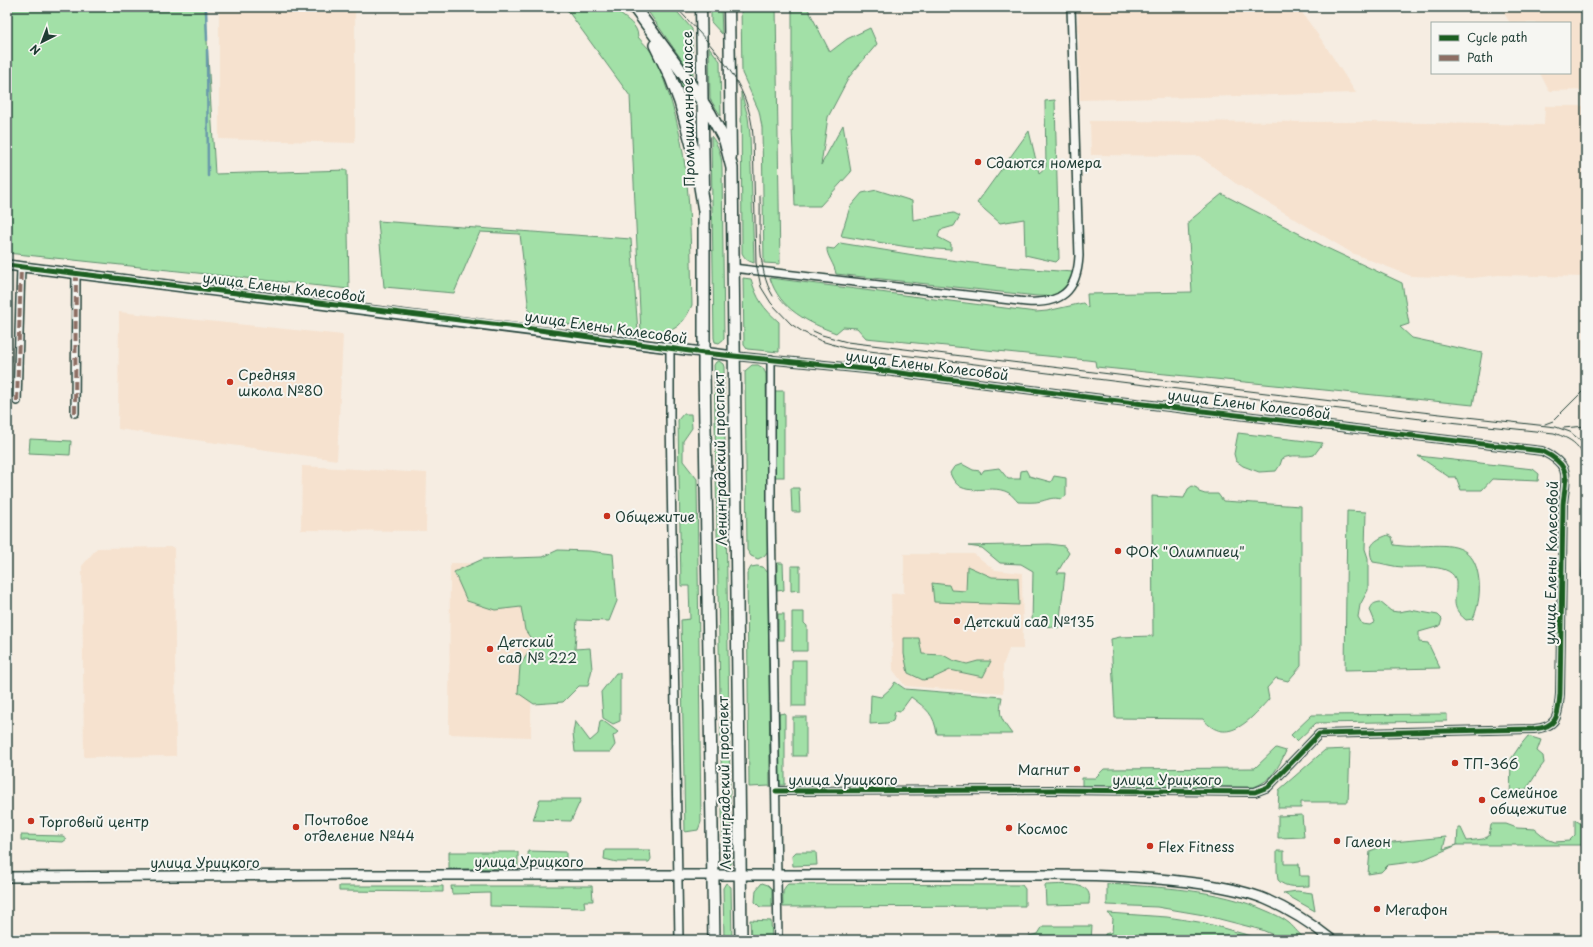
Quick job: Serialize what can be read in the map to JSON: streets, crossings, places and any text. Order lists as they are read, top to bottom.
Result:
{
  "streets": {
    "main road": ["Промышленное шоссе", "Ленинградский проспект"],
    "street": ["улица Елены Колесовой", "улица Урицкого"]
  },
  "crossings": [
    ["Промышленное шоссе", "Ленинградский проспект"],
    ["улица Елены Колесовой", "Ленинградский проспект"],
    ["улица Елены Колесовой", "улица Урицкого"],
    ["Ленинградский проспект", "улица Урицкого"]
  ],
  "places": [
    "Сдаются номера",
    "Средняя школа №80",
    "Общежитие",
    "ФОК \"Олимпиец\"",
    "Детский сад №135",
    "Детский сад № 222",
    "ТП-366",
    "Магнит",
    "Семейное общежитие",
    "Торговый центр",
    "Почтовое отделение №44",
    "Космос",
    "Галеон",
    "Flex Fitness",
    "Мегафон"
  ],
  "legend": ["Cycle path", "Path"],
  "north": "bottom left"
}
